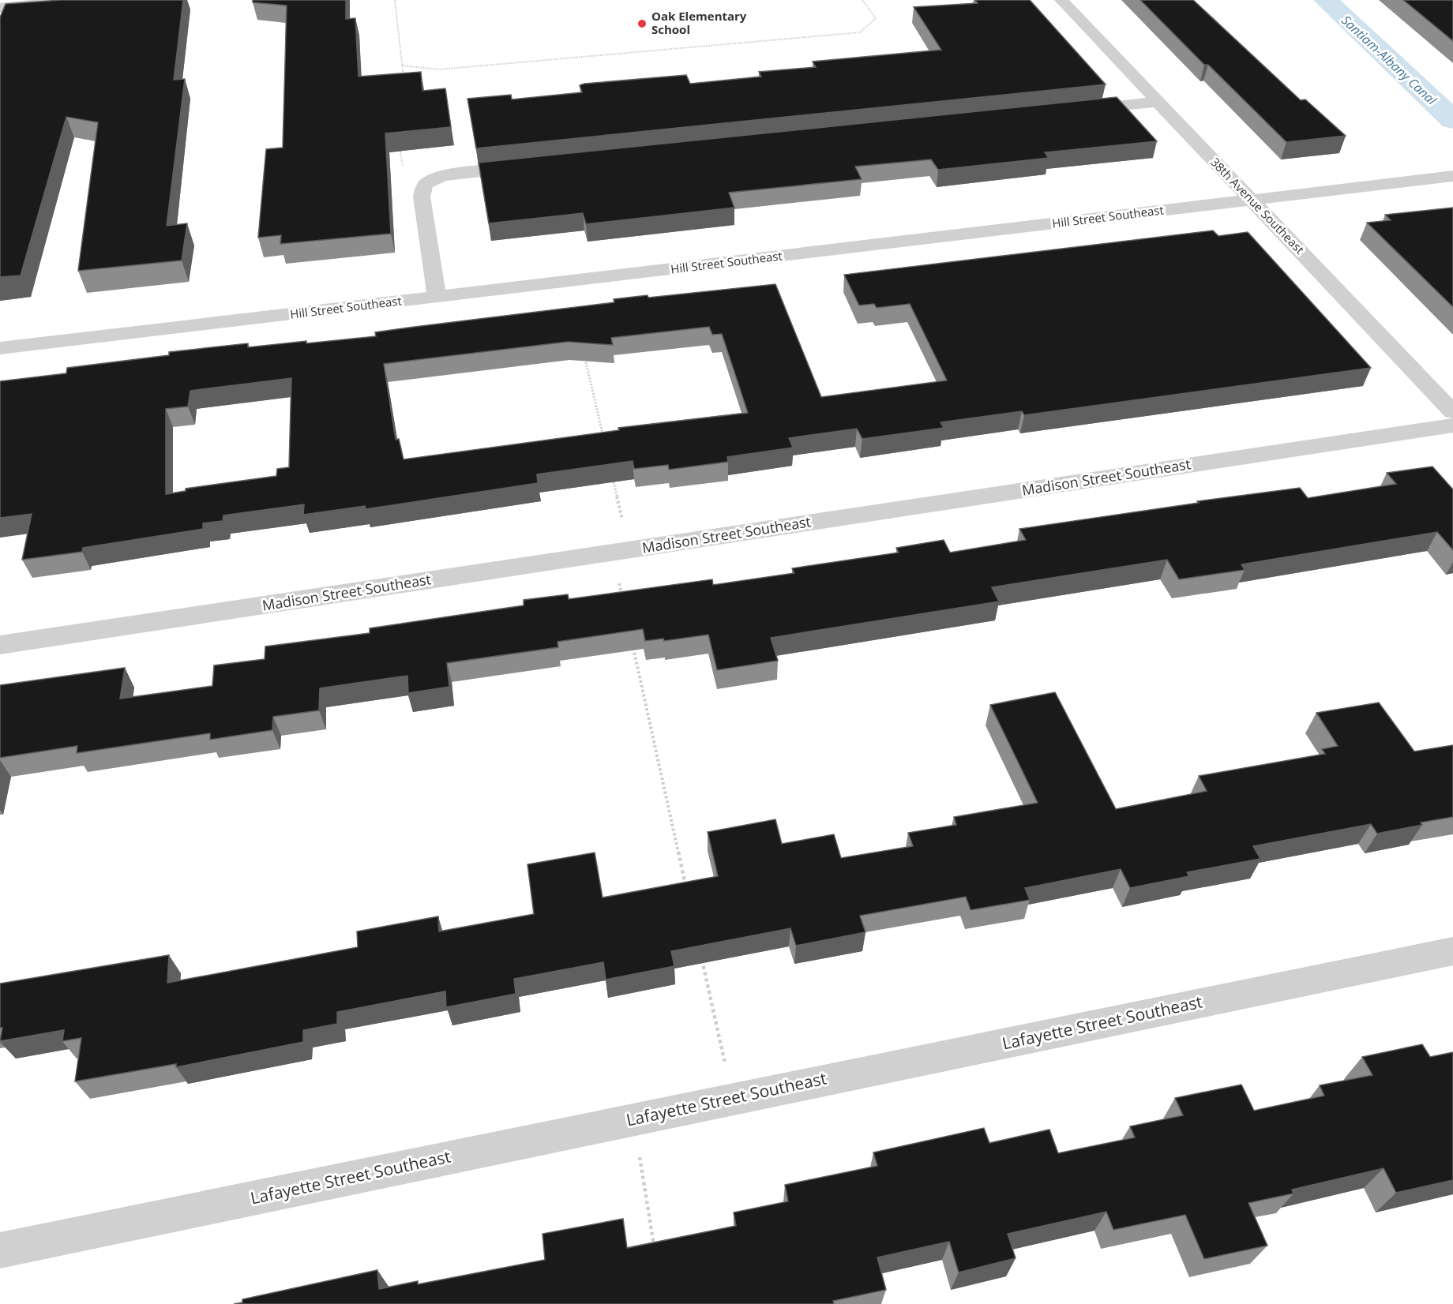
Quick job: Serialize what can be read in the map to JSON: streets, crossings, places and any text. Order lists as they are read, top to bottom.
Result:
{
  "streets": {
    "street": [
      "38th Avenue Southeast",
      "Hill Street Southeast",
      "Madison Street Southeast",
      "Lafayette Street Southeast"
    ]
  },
  "crossings": [
    ["38th Avenue Southeast", "Hill Street Southeast"]
  ],
  "water": ["Santiam-Albany Canal"],
  "places": ["Oak Elementary School"]
}
